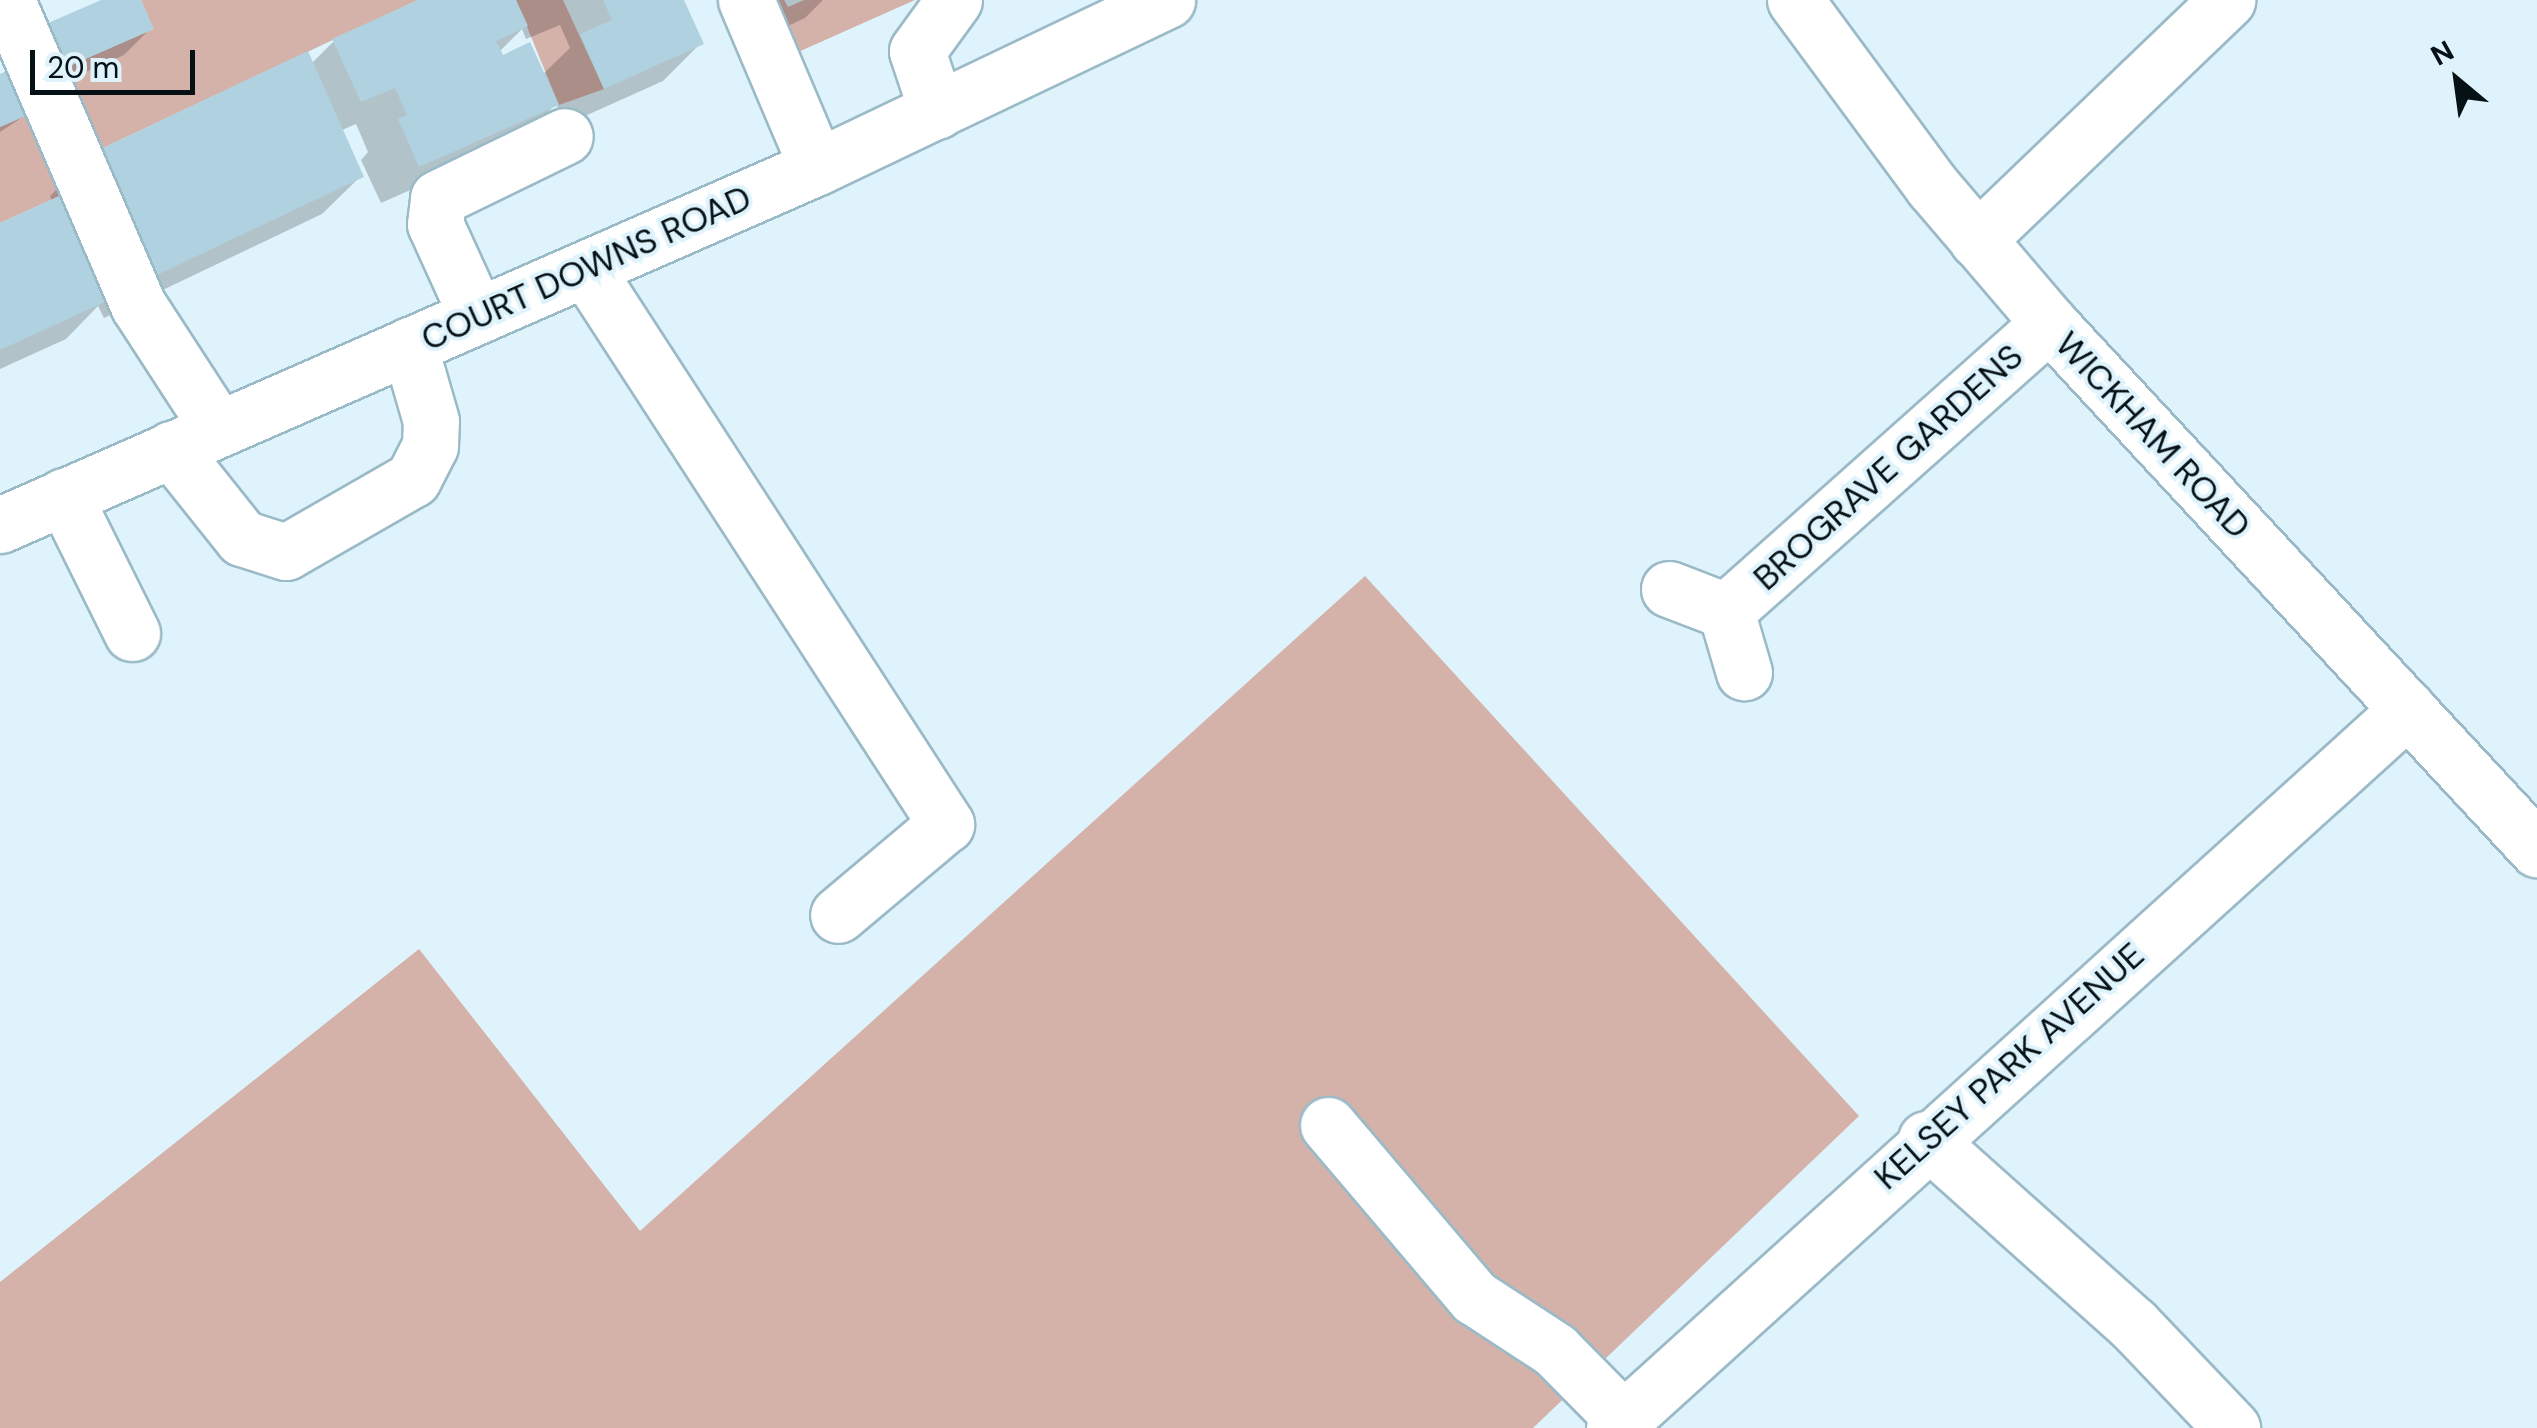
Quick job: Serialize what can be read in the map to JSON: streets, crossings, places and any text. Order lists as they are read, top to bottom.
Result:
{
  "streets": {
    "street": [
      "COURT DOWNS ROAD",
      "WICKHAM ROAD",
      "BROGRAVE GARDENS",
      "KELSEY PARK AVENUE"
    ]
  },
  "crossings": [
    ["WICKHAM ROAD", "BROGRAVE GARDENS"],
    ["WICKHAM ROAD", "KELSEY PARK AVENUE"]
  ],
  "scale_bar": "20 m",
  "north": "top left"
}
